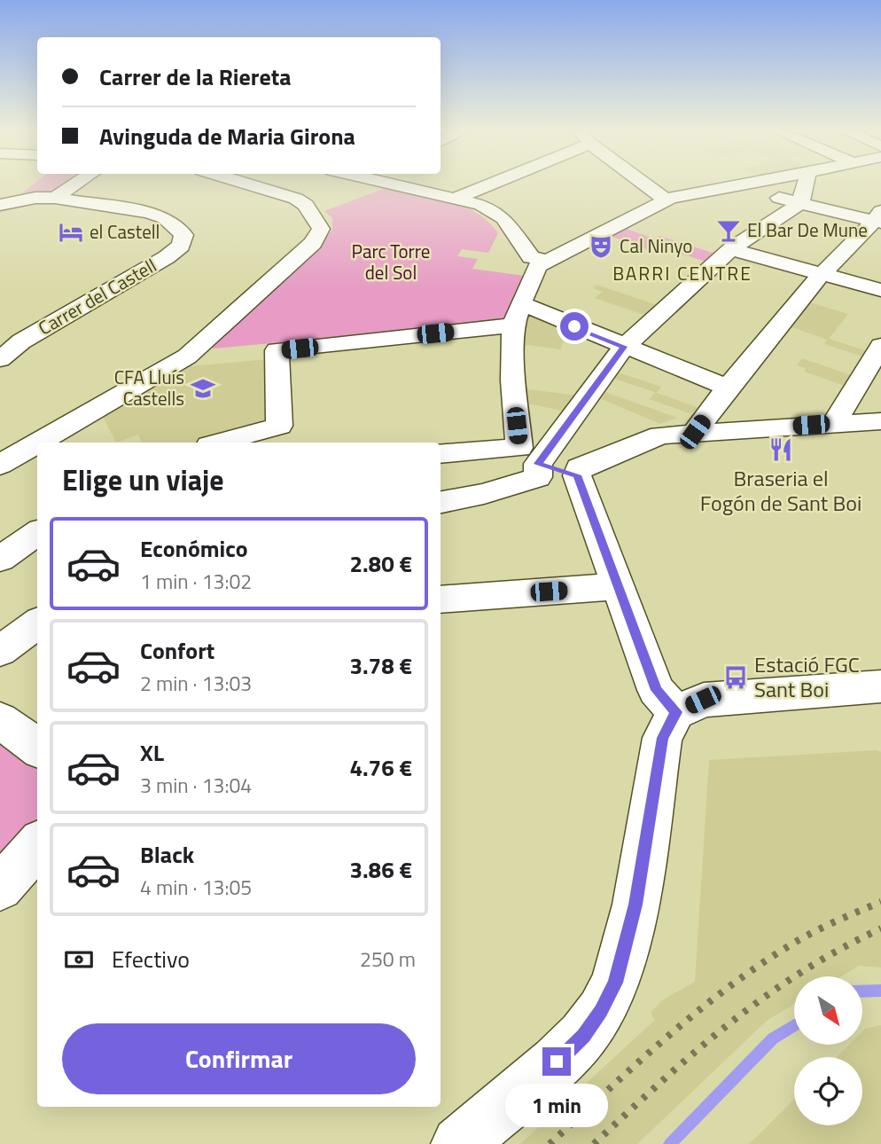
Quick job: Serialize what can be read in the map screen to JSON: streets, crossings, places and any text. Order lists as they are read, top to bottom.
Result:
{
  "streets": {
    "street": ["Carrer del Castell"]
  },
  "districts": ["BARRI CENTRE"],
  "parks": ["Parc Torre del Sol"],
  "places": {
    "bar": ["El Bar De Mune"],
    "hotel": ["el Castell"],
    "theatre": ["Cal Ninyo"],
    "school or university": ["CFA Lluís Castells"],
    "restaurant": ["Braseria el Fogón de Sant Boi"],
    "bus stop": ["Estació FGC Sant Boi"]
  },
  "north": "bottom right",
  "page": {
    "banner": ["Carrer de la Riereta", "Avinguda de Maria Girona"],
    "heading": "Elige un viaje",
    "list": [
      {
        "name": "Económico",
        "note": "1 min · 13:02",
        "value": "2.80 €"
      },
      {
        "name": "Confort",
        "note": "2 min · 13:03",
        "value": "3.78 €"
      },
      {
        "name": "XL",
        "note": "3 min · 13:04",
        "value": "4.76 €"
      },
      {
        "name": "Black",
        "note": "4 min · 13:05",
        "value": "3.86 €"
      }
    ],
    "pay": ["Efectivo", "250 m"],
    "buttons": "Confirmar",
    "bubble": "1 min"
  }
}
